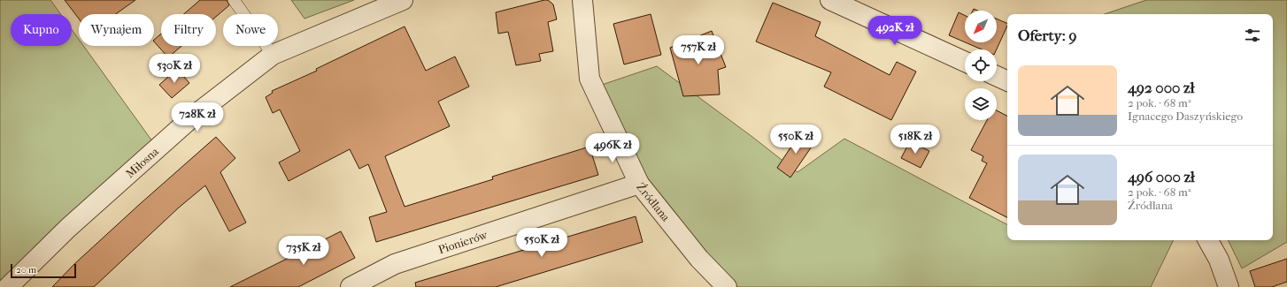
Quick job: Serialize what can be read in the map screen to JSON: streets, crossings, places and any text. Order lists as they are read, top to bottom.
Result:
{
  "streets": {
    "street": ["Miłosna", "Źródlana", "Pionierów"]
  },
  "crossings": [
    ["Źródlana", "Pionierów"]
  ],
  "scale_bar": "20 m",
  "north": "bottom left",
  "page": {
    "chip": [
      "Kupno",
      "Wynajem",
      "Filtry",
      "Nowe"
    ],
    "heading": "Oferty: 9",
    "price": [
      "492K zł",
      "757K zł",
      "530K zł",
      "728K zł",
      "550K zł",
      "518K zł",
      "496K zł",
      "550K zł",
      "735K zł"
    ],
    "list": [
      {
        "name": "492 000 zł",
        "note": "2 pok. · 68 m² · Ignacego Daszyńskiego"
      },
      {
        "name": "496 000 zł",
        "note": "2 pok. · 68 m² · Źródlana"
      }
    ],
    "scale": "20 m"
  }
}
